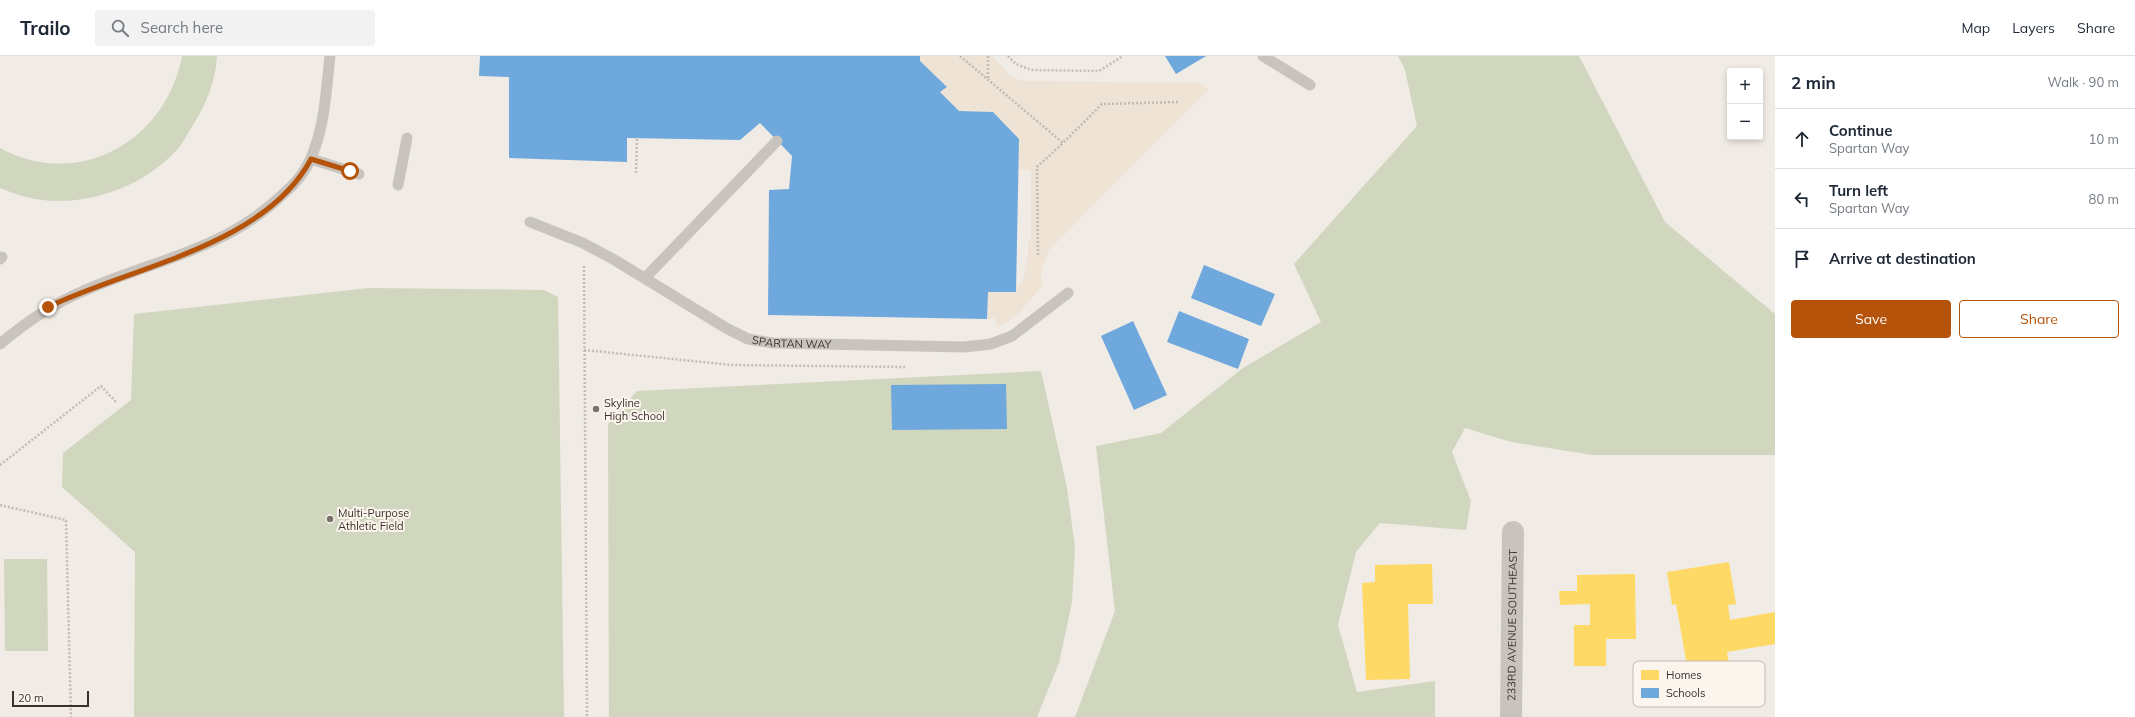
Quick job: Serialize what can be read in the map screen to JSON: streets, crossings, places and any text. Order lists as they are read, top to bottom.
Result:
{
  "streets": {
    "street": ["233RD AVENUE SOUTHEAST"],
    "lane": ["SPARTAN WAY"]
  },
  "places": ["Skyline High School", "Multi-Purpose Athletic Field"],
  "legend": ["Homes", "Schools"],
  "scale_bar": "20 m",
  "page": {
    "header": "Trailo",
    "search": "Search here",
    "nav": ["Map", "Layers", "Share"],
    "heading": ["2 min", "Walk · 90 m"],
    "map_buttons": ["+", "−"],
    "list": [
      ["Continue", "Spartan Way", "10 m"],
      ["Turn left", "Spartan Way", "80 m"],
      "Arrive at destination"
    ],
    "buttons": ["Save", "Share"],
    "scale": "20 m"
  }
}
